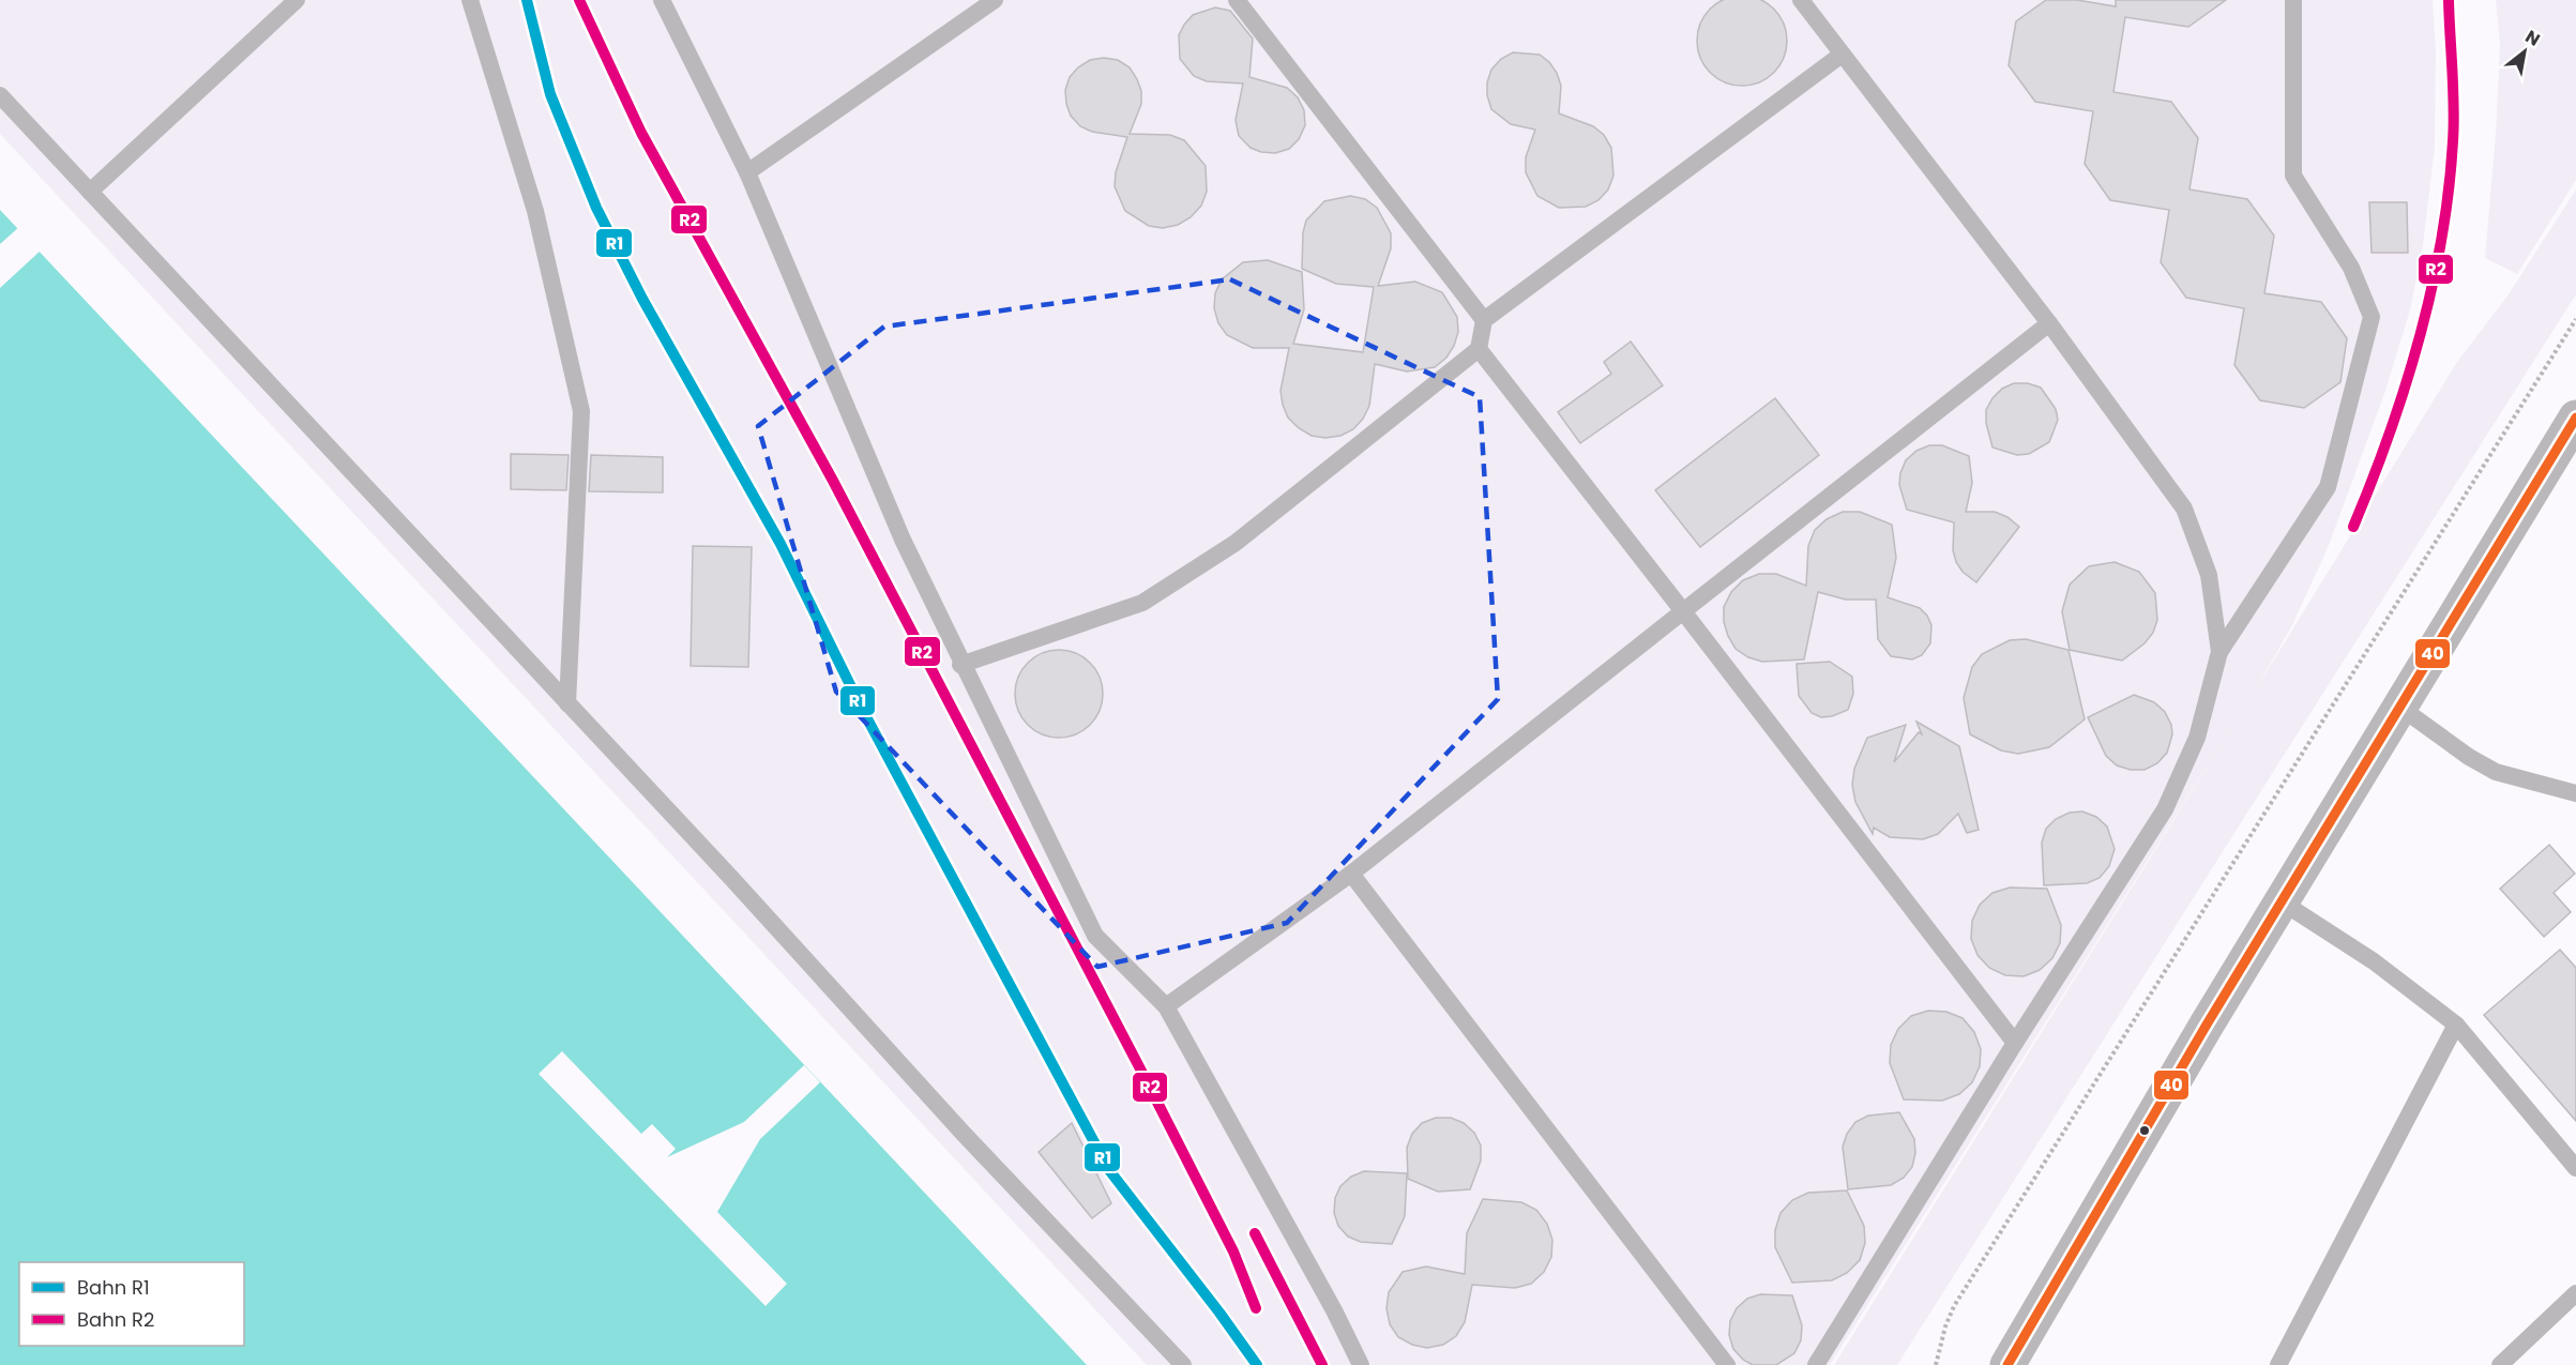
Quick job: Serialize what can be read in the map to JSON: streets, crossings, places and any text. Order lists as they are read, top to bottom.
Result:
{
  "lines": ["rail line R1", "rail line R2", "transit line 40"],
  "legend": ["Bahn R1", "Bahn R2"],
  "north": "top right"
}
